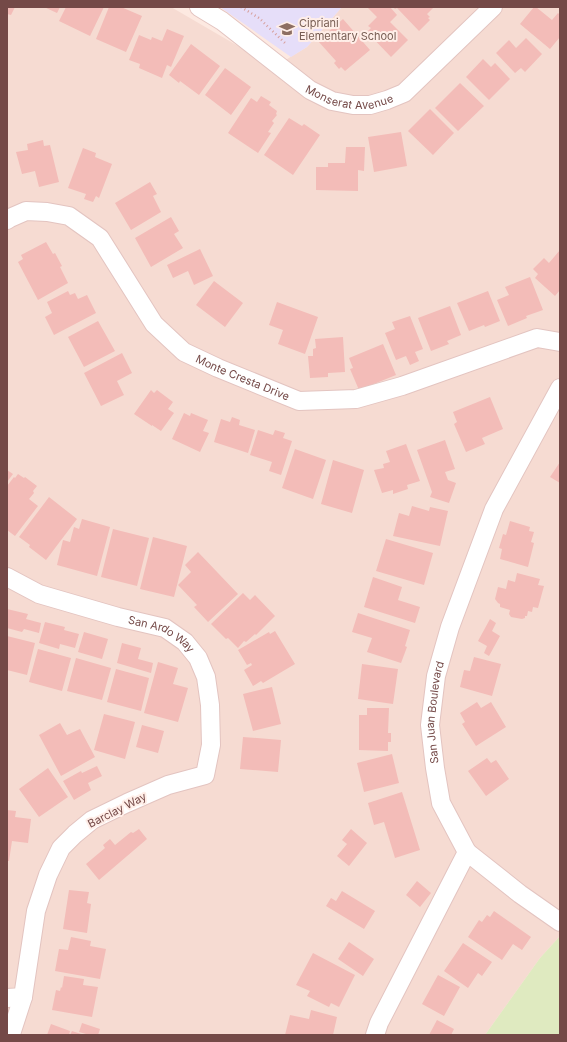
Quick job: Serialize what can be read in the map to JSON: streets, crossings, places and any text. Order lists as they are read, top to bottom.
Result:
{
  "streets": {
    "street": [
      "Monserat Avenue",
      "Monte Cresta Drive",
      "San Ardo Way",
      "San Juan Boulevard",
      "Barclay Way"
    ]
  },
  "crossings": [
    ["San Ardo Way", "Barclay Way"]
  ],
  "places": {
    "school or university": ["Cipriani Elementary School"]
  }
}
